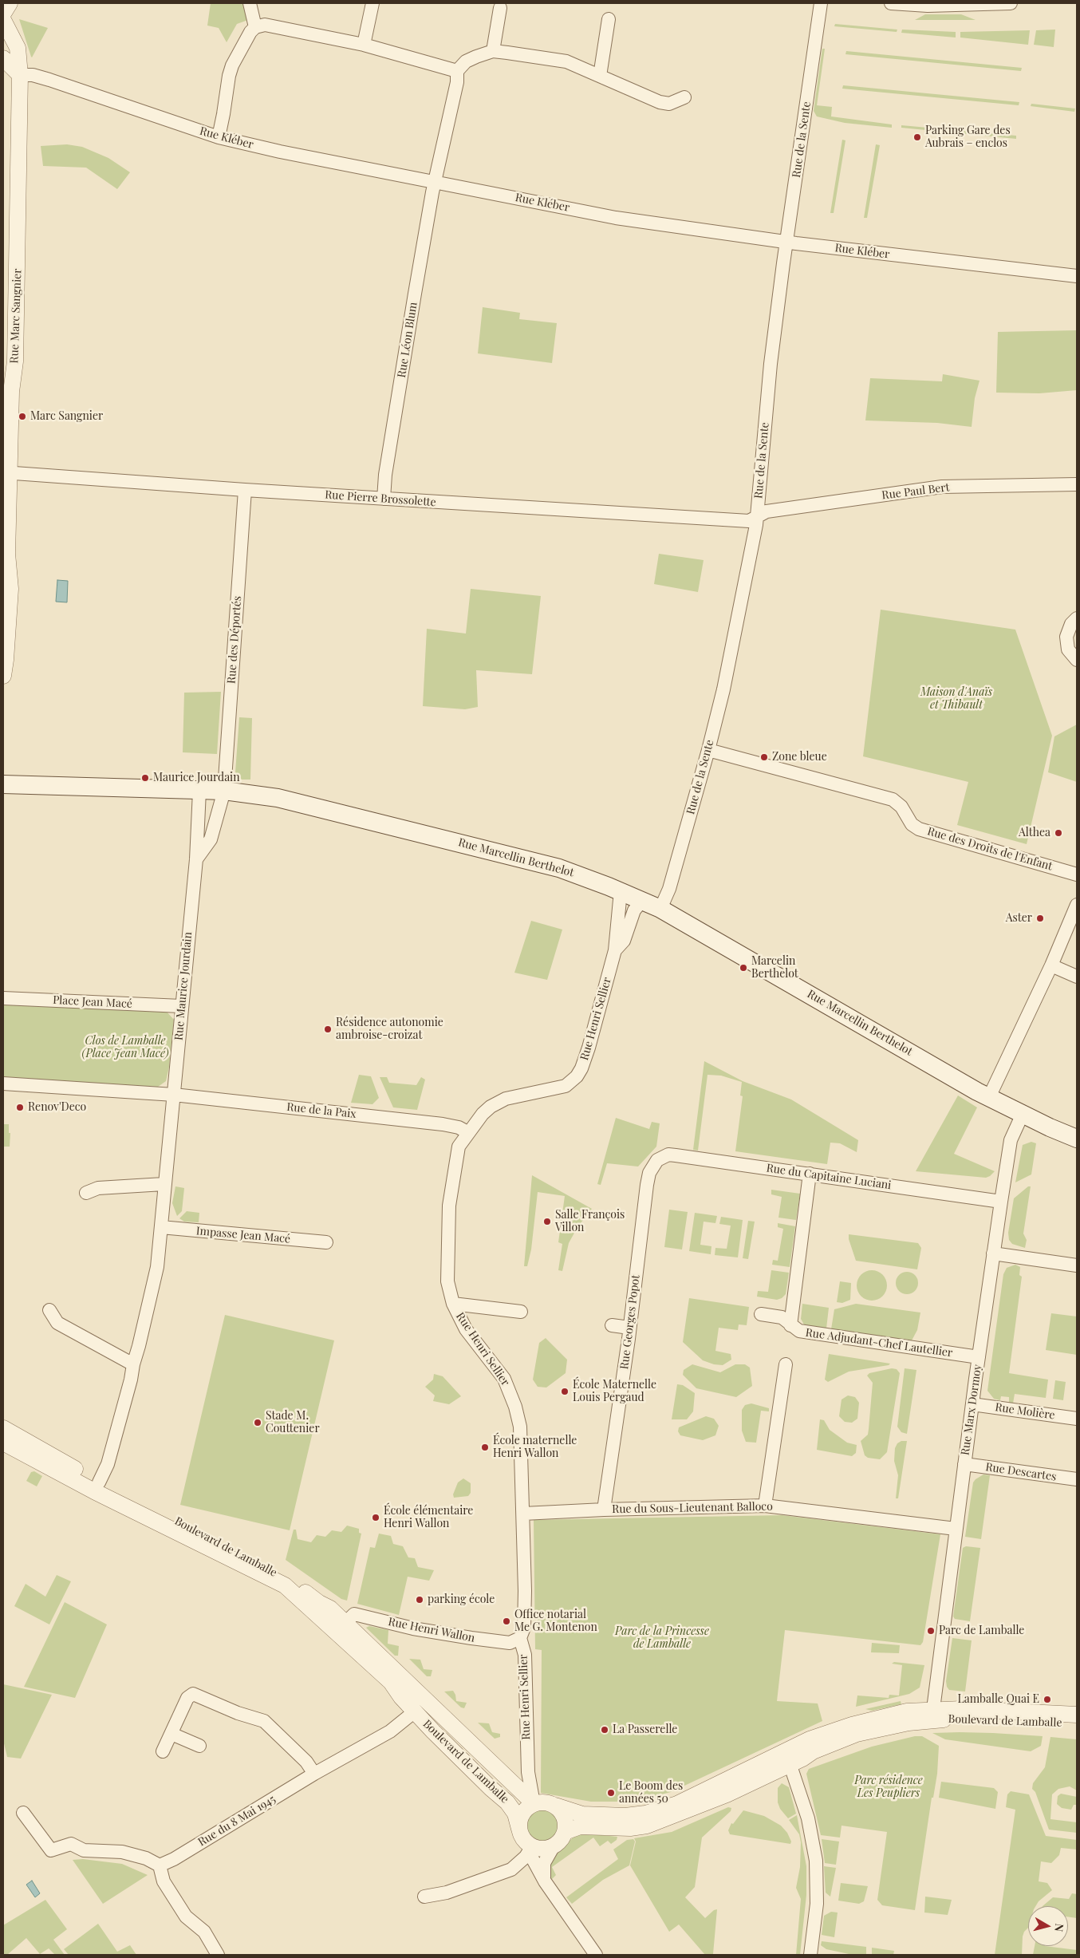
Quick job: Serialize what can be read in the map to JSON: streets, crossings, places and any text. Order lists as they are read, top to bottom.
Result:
{
  "streets": {
    "main road": ["Rue Marcellin Berthelot"],
    "street": [
      "Rue Kléber",
      "Rue de la Sente",
      "Rue Marc Sangnier",
      "Rue Léon Blum",
      "Rue Paul Bert",
      "Rue Pierre Brossolette",
      "Rue des Déportés",
      "Rue des Droits de l'Enfant",
      "Rue Maurice Jourdain",
      "Place Jean Macé",
      "Rue Henri Sellier",
      "Rue de la Paix",
      "Rue du Capitaine Luciani",
      "Impasse Jean Macé",
      "Rue Georges Popot",
      "Rue Adjudant-Chef Lautellier",
      "Rue Marx Dormoy",
      "Rue Molière",
      "Rue Descartes",
      "Rue du Sous-Lieutenant Balloco",
      "Boulevard de Lamballe",
      "Rue Henri Wallon",
      "Rue du 8 Mai 1945"
    ]
  },
  "crossings": [
    ["Rue Kléber", "Rue de la Sente"],
    ["Rue Kléber", "Rue Marc Sangnier"],
    ["Rue Kléber", "Rue Léon Blum"],
    ["Rue de la Sente", "Rue Paul Bert"],
    ["Rue de la Sente", "Rue Pierre Brossolette"],
    ["Rue de la Sente", "Rue des Droits de l'Enfant"],
    ["Rue de la Sente", "Rue Marcellin Berthelot"],
    ["Rue Marc Sangnier", "Rue Pierre Brossolette"],
    ["Rue Léon Blum", "Rue Pierre Brossolette"],
    ["Rue Paul Bert", "Rue Pierre Brossolette"],
    ["Rue Pierre Brossolette", "Rue des Déportés"],
    ["Rue des Déportés", "Rue Marcellin Berthelot"],
    ["Rue des Déportés", "Rue Maurice Jourdain"],
    ["Rue Marcellin Berthelot", "Rue Maurice Jourdain"],
    ["Rue Marcellin Berthelot", "Rue Henri Sellier"],
    ["Rue Marcellin Berthelot", "Rue Marx Dormoy"],
    ["Rue Maurice Jourdain", "Place Jean Macé"],
    ["Rue Maurice Jourdain", "Rue de la Paix"],
    ["Rue Maurice Jourdain", "Impasse Jean Macé"],
    ["Rue Maurice Jourdain", "Boulevard de Lamballe"],
    ["Rue Henri Sellier", "Rue de la Paix"],
    ["Rue Henri Sellier", "Rue du Sous-Lieutenant Balloco"],
    ["Rue Henri Sellier", "Boulevard de Lamballe"],
    ["Rue Henri Sellier", "Rue Henri Wallon"],
    ["Rue du Capitaine Luciani", "Rue Georges Popot"],
    ["Rue du Capitaine Luciani", "Rue Marx Dormoy"],
    ["Rue Georges Popot", "Rue du Sous-Lieutenant Balloco"],
    ["Rue Adjudant-Chef Lautellier", "Rue Marx Dormoy"],
    ["Rue Marx Dormoy", "Rue Molière"],
    ["Rue Marx Dormoy", "Rue Descartes"],
    ["Rue Marx Dormoy", "Rue du Sous-Lieutenant Balloco"],
    ["Rue Marx Dormoy", "Boulevard de Lamballe"],
    ["Boulevard de Lamballe", "Rue Henri Wallon"],
    ["Boulevard de Lamballe", "Rue du 8 Mai 1945"]
  ],
  "parks": [
    "Maison d'Anaïs et Thibault",
    "Clos de Lamballe (Place Jean Macé)",
    "Parc de la Princesse de Lamballe",
    "Parc résidence Les Peupliers"
  ],
  "places": [
    "Parking Gare des Aubrais – enclos",
    "Marc Sangnier",
    "Zone bleue",
    "Maurice Jourdain",
    "Althea",
    "Aster",
    "Marcelin Berthelot",
    "Résidence autonomie ambroise-croizat",
    "Renov'Deco",
    "Salle François Villon",
    "École Maternelle Louis Pergaud",
    "Stade M. Couttenier",
    "École maternelle Henri Wallon",
    "École élémentaire Henri Wallon",
    "parking école",
    "Office notarial Me G. Montenon",
    "Parc de Lamballe",
    "Lamballe Quai E",
    "La Passerelle",
    "Le Boom des années 50"
  ],
  "north": "right"
}
